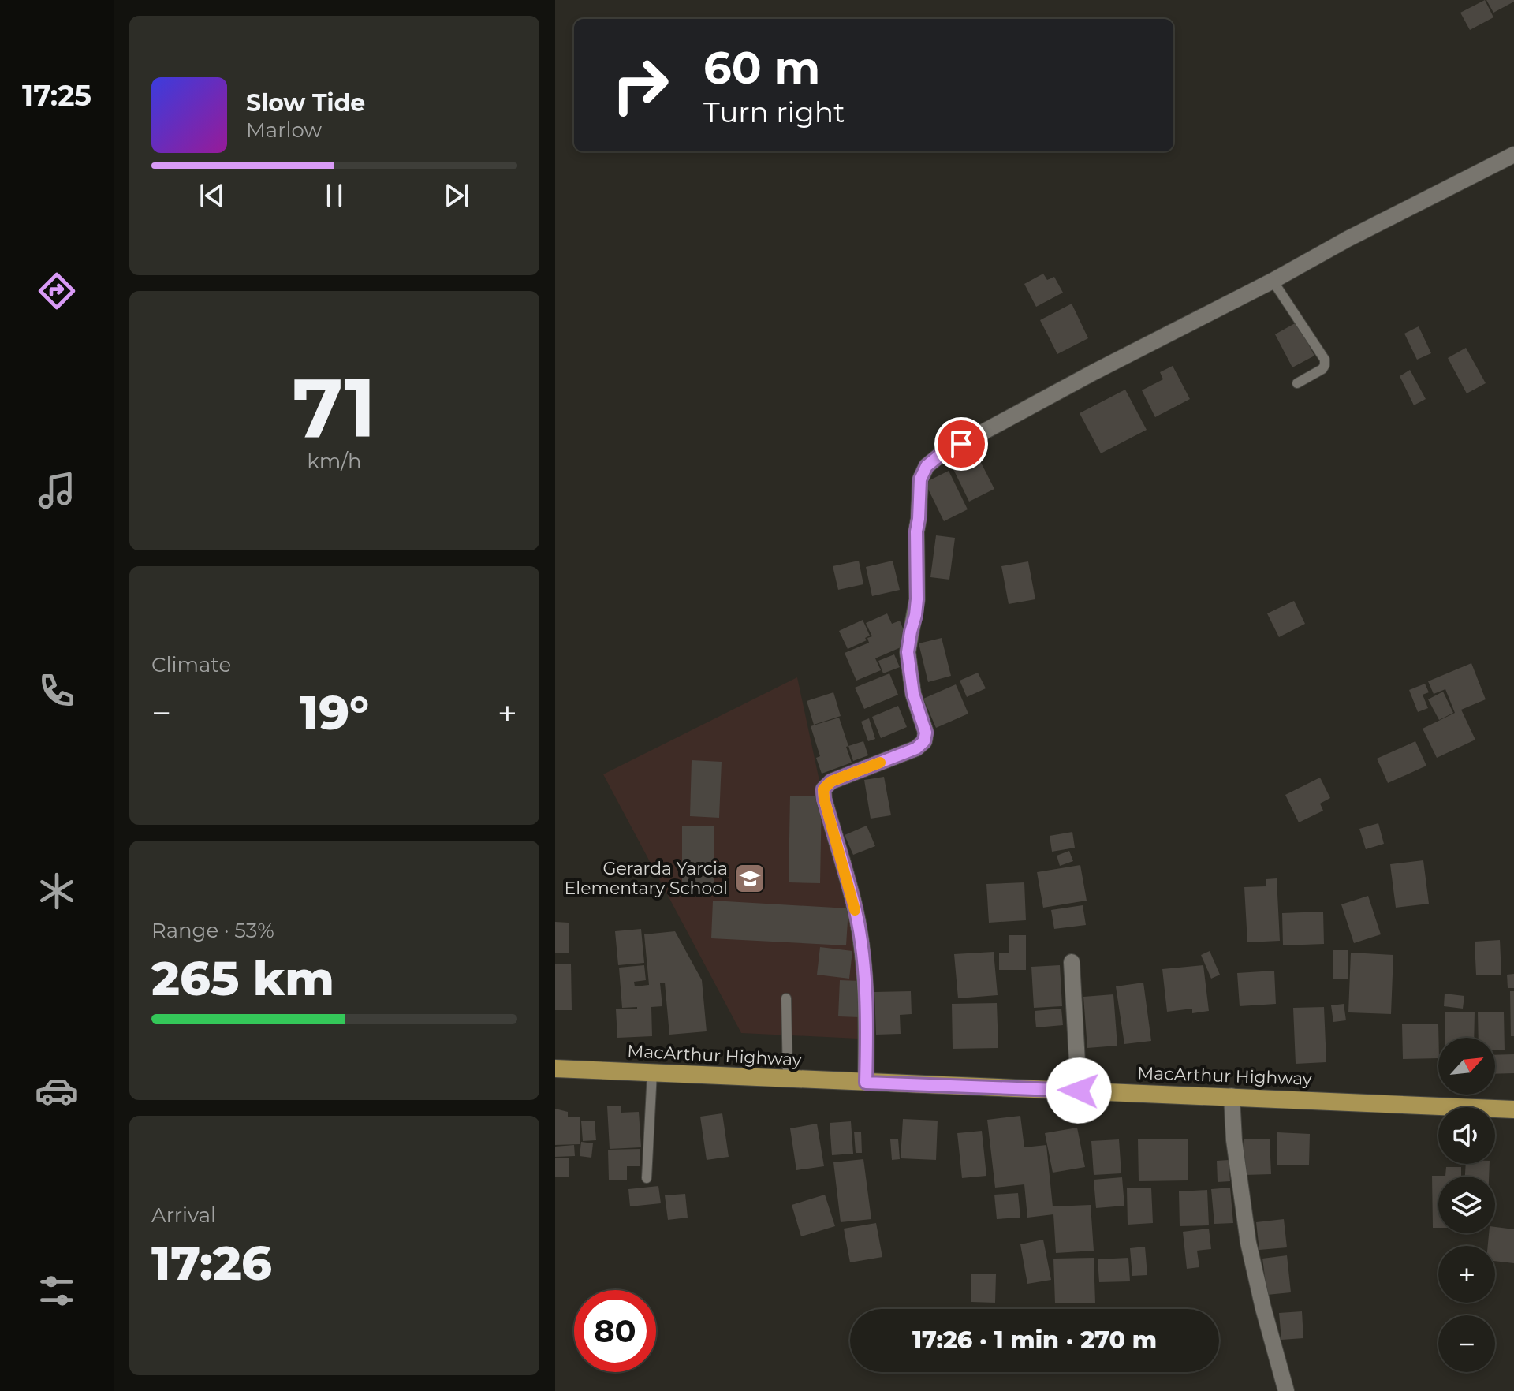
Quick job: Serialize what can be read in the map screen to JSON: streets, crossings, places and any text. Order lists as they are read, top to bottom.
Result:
{
  "streets": {
    "highway": ["MacArthur Highway"]
  },
  "places": {
    "school or university": ["Gerarda Yarcia Elementary School"]
  },
  "north": "top right",
  "page": {
    "tabs": "17:25",
    "turn": ["60 m", "Turn right"],
    "song": ["Slow Tide", "Marlow"],
    "tile": [
      ["71", "km/h"],
      "Climate",
      ["Range · 53%", "265 km"],
      ["Arrival", "17:26"]
    ],
    "heat": ["−", "19°", "+"],
    "map_buttons": ["+", "−"],
    "limit": "80",
    "trip": "17:26 · 1 min · 270 m"
  }
}
